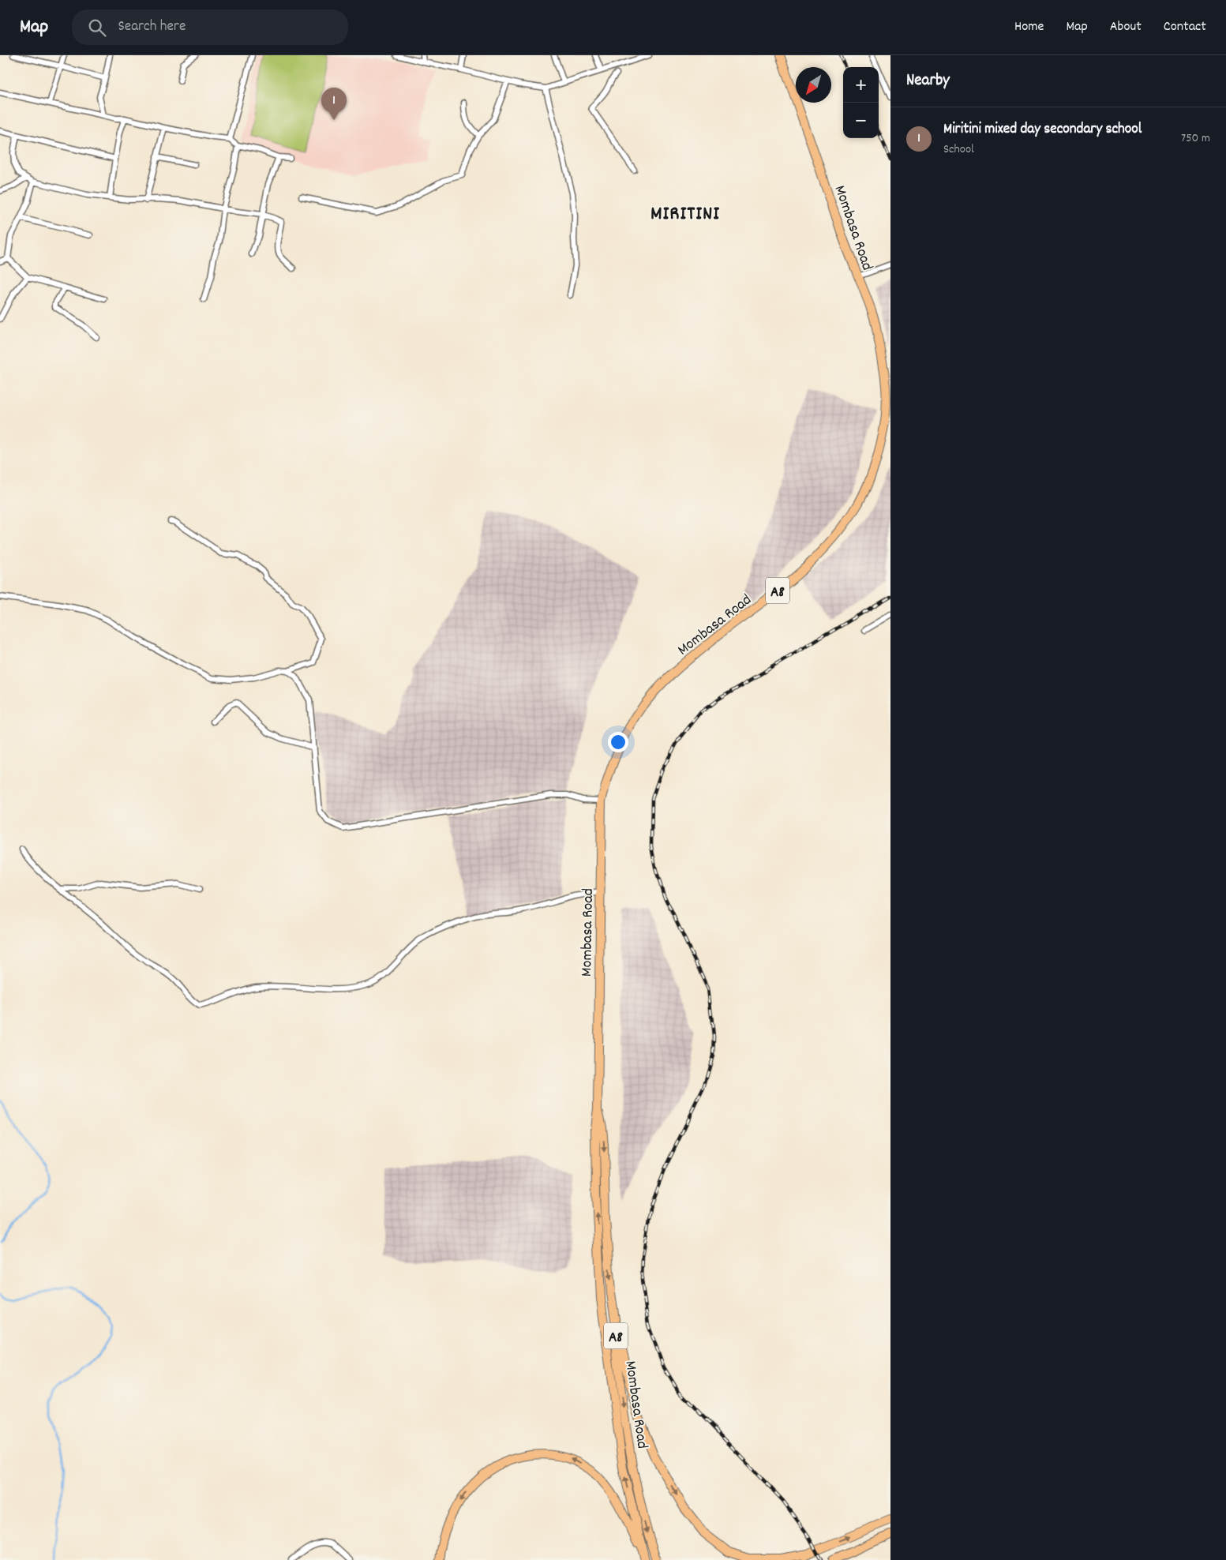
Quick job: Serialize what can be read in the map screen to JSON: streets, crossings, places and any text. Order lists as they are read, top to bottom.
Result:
{
  "streets": {
    "highway": ["Mombasa Road", "A8"]
  },
  "districts": ["MIRITINI"],
  "north": "bottom left",
  "page": {
    "header": "Map",
    "search": "Search here",
    "nav": [
      "Home",
      "Map",
      "About",
      "Contact"
    ],
    "heading": "Nearby",
    "map_buttons": ["+", "−"],
    "pins": "1",
    "list": [
      {
        "mark": "1",
        "name": "Miritini mixed day secondary school",
        "note": "School",
        "value": "750 m"
      }
    ]
  }
}
